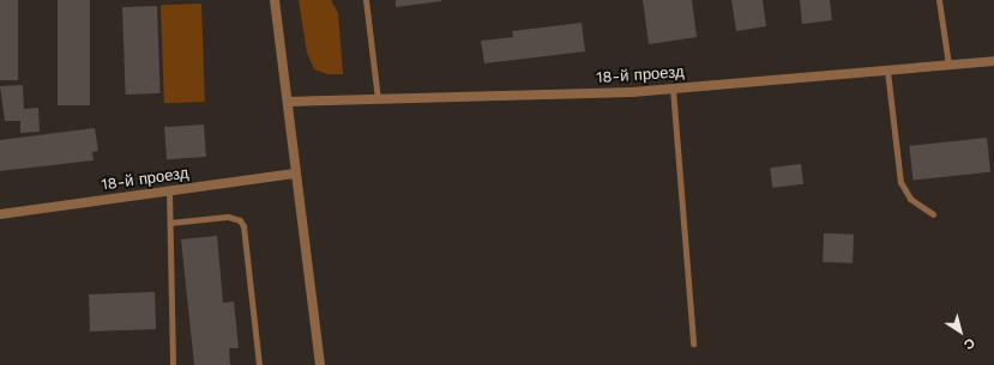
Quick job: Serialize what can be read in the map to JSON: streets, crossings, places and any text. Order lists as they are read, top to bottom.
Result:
{
  "streets": {
    "street": ["18-й проезд"]
  },
  "north": "bottom right"
}
